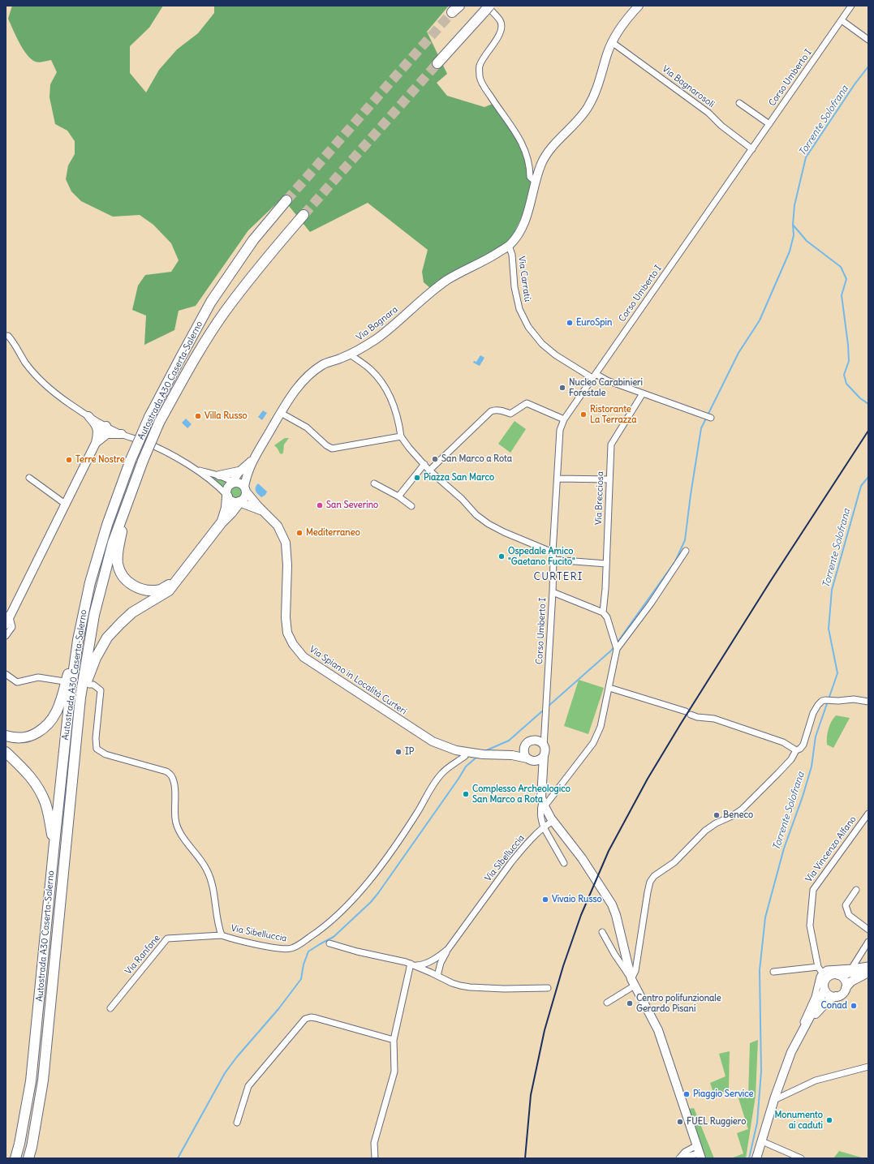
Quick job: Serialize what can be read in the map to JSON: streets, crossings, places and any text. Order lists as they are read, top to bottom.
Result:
{
  "streets": {
    "highway": ["Autostrada A30 Caserta-Salerno"],
    "main road": ["Via Bagnara", "Via Spiano in Località Curteri"],
    "street": [
      "Corso Umberto I",
      "Via Bagnarosoli",
      "Via Carratù",
      "Via Brecciosa",
      "Via Vincenzo Alfano",
      "Via Sibelluccia",
      "Via Ranfone"
    ]
  },
  "crossings": [
    ["Corso Umberto I", "Via Bagnarosoli"],
    ["Corso Umberto I", "Via Carratù"],
    ["Corso Umberto I", "Via Spiano in Località Curteri"],
    ["Via Carratù", "Via Bagnara"],
    ["Via Carratù", "Via Brecciosa"],
    ["Via Bagnara", "Via Spiano in Località Curteri"],
    ["Via Spiano in Località Curteri", "Via Sibelluccia"],
    ["Via Sibelluccia", "Via Ranfone"]
  ],
  "districts": ["CURTERI"],
  "water": ["Torrente Solofrana"],
  "places": [
    "EuroSpin",
    "Nucleo Carabinieri Forestale",
    "Ristorante La Terrazza",
    "Villa Russo",
    "San Marco a Rota",
    "Terre Nostre",
    "Piazza San Marco",
    "San Severino",
    "Mediterraneo",
    "Ospedale Amico \"Gaetano Fucito\"",
    "IP",
    "Complesso Archeologico San Marco a Rota",
    "Beneco",
    "Vivaio Russo",
    "Centro polifunzionale Gerardo Pisani",
    "Conad",
    "Piaggio Service",
    "Monumento ai caduti",
    "FUEL Ruggiero"
  ]
}
